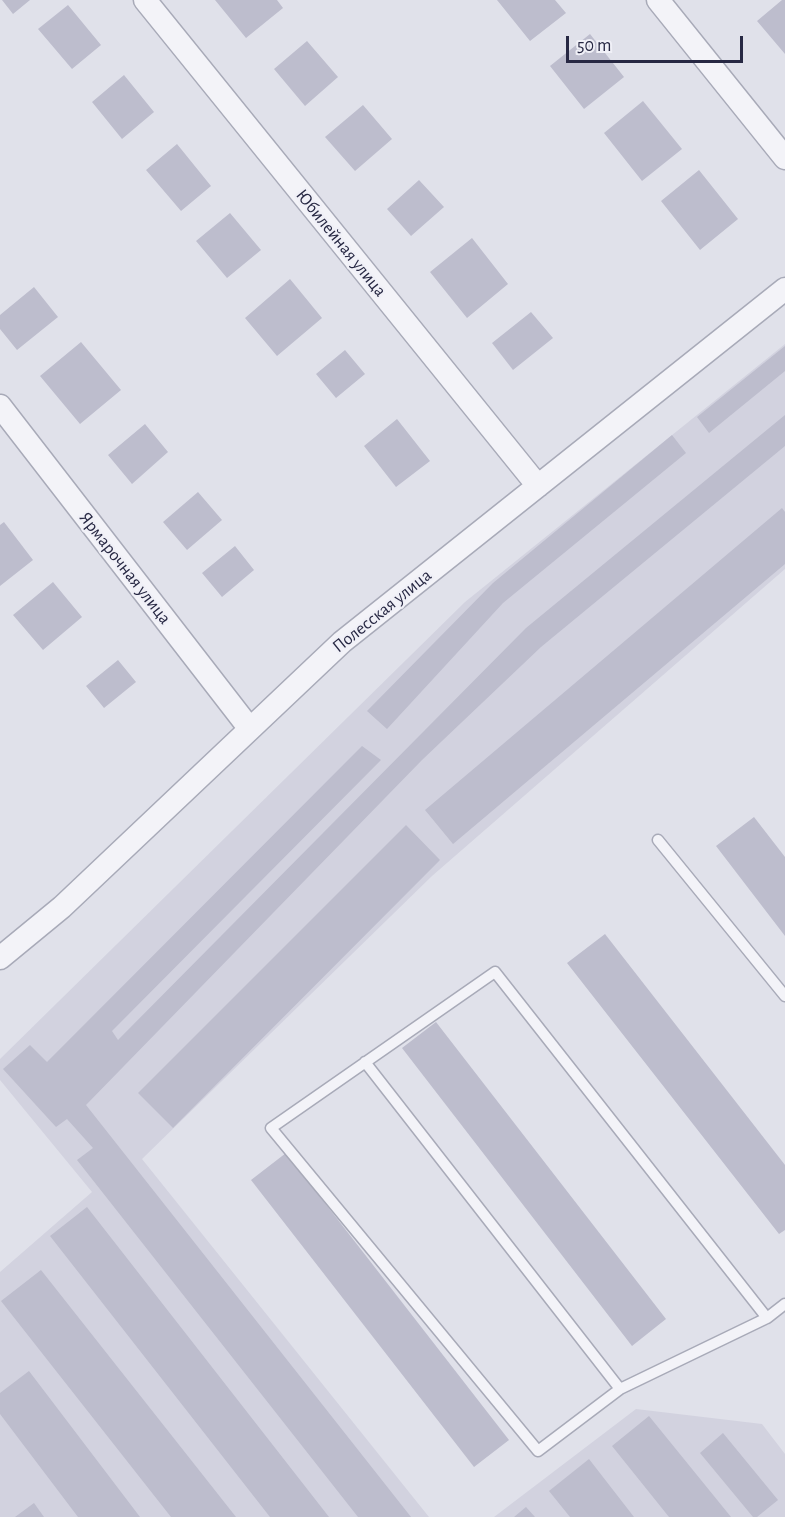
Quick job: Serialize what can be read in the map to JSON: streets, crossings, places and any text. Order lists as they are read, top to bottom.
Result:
{
  "streets": {
    "street": ["Юбилейная улица", "Ярмарочная улица", "Полесская улица"]
  },
  "crossings": [
    ["Юбилейная улица", "Полесская улица"],
    ["Ярмарочная улица", "Полесская улица"]
  ],
  "scale_bar": "50 m"
}
